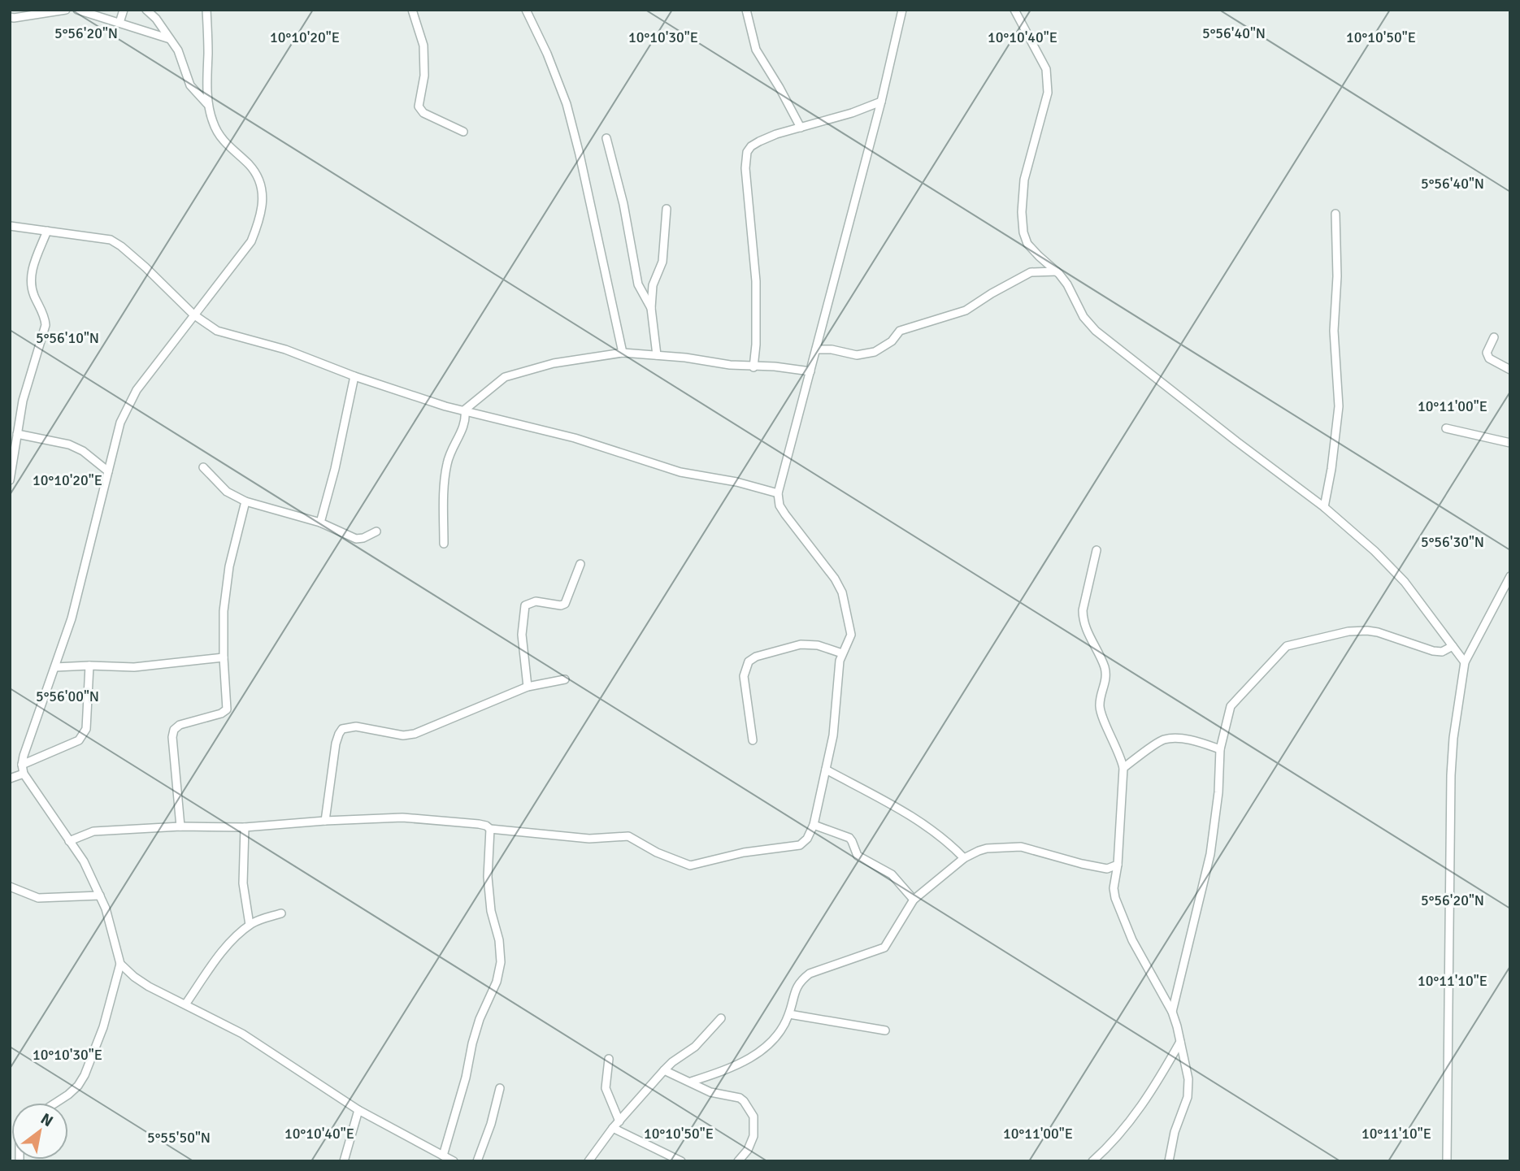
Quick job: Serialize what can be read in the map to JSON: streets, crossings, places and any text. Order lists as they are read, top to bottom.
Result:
{
  "north": "top right",
  "coordinates": [
    "5°56'20\"N",
    "5°56'40\"N",
    "10°10'20\"E",
    "10°10'30\"E",
    "10°10'40\"E",
    "10°10'50\"E",
    "5°56'10\"N",
    "10°11'00\"E",
    "5°56'30\"N",
    "5°56'00\"N",
    "10°11'10\"E",
    "5°55'50\"N"
  ]
}
